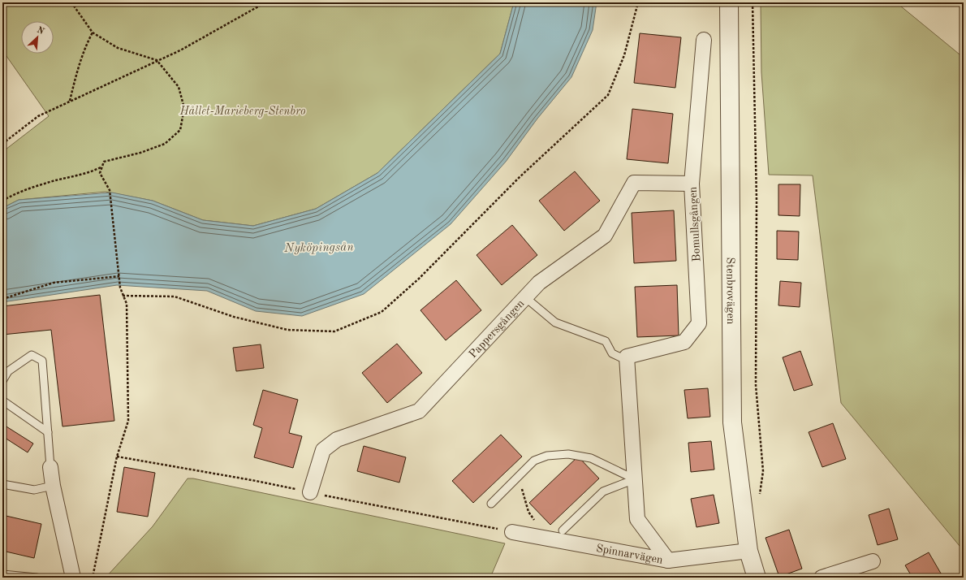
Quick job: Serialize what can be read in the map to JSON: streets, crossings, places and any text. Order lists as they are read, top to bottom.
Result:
{
  "streets": {
    "street": [
      "Bomullsgången",
      "Stenbrovägen",
      "Pappersgången",
      "Spinnarvägen"
    ]
  },
  "crossings": [
    ["Bomullsgången", "Pappersgången"],
    ["Stenbrovägen", "Spinnarvägen"]
  ],
  "water": ["Nyköpingsån"],
  "parks": ["Hållet-Marieberg-Stenbro"],
  "north": "top right"
}
